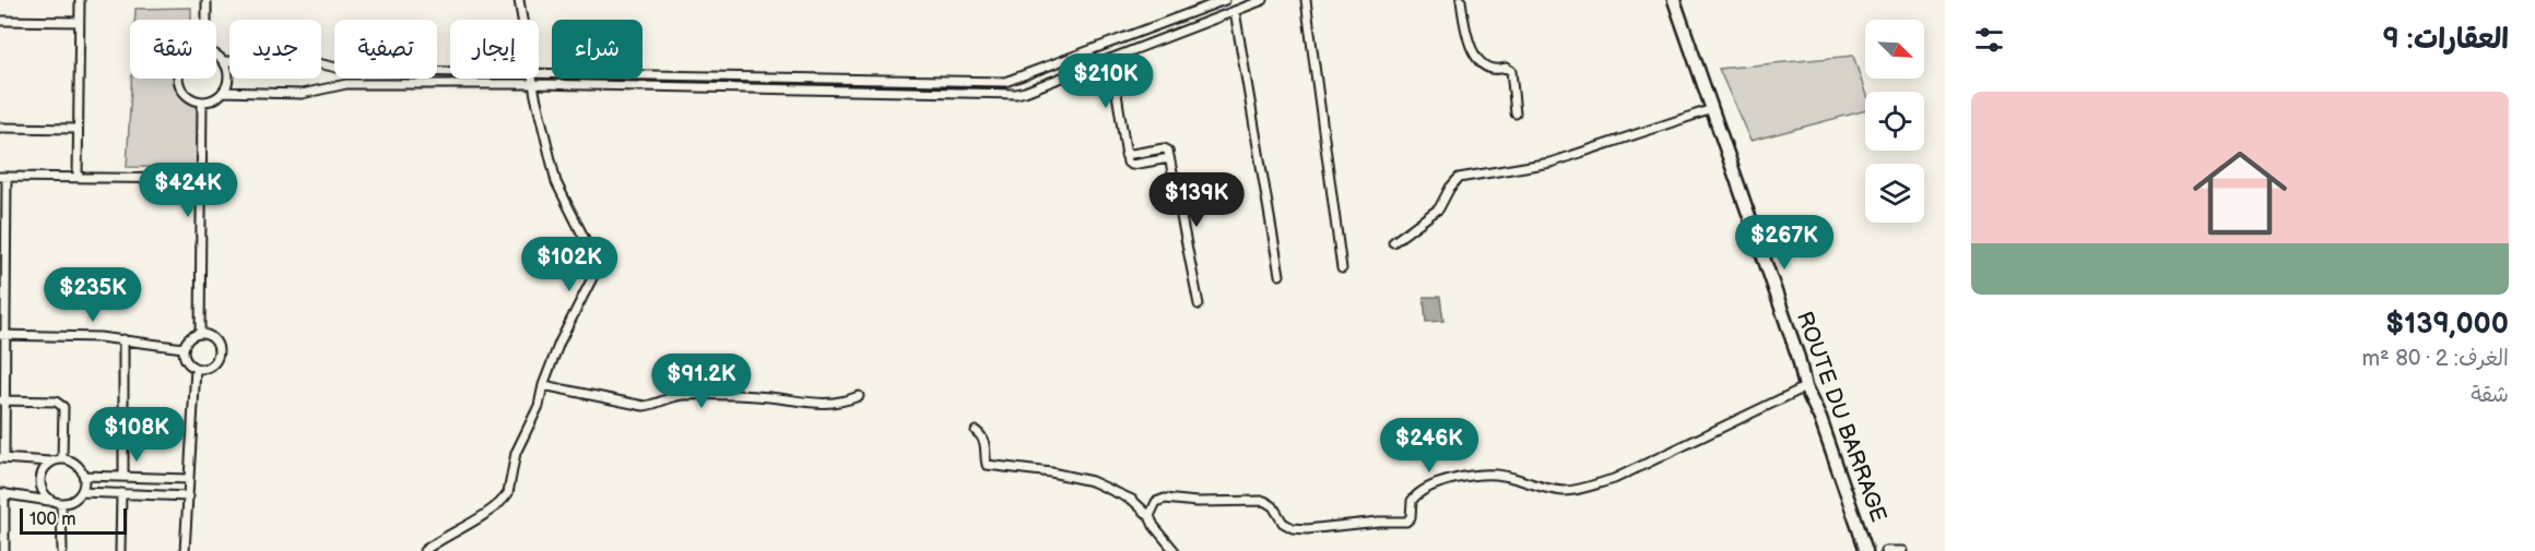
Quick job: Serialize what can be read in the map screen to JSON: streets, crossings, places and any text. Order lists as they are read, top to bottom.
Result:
{
  "streets": {
    "main road": ["ROUTE DU BARRAGE"]
  },
  "scale_bar": "100 m",
  "north": "bottom right",
  "page": {
    "heading": "العقارات: 9",
    "chip": [
      "شراء",
      "إيجار",
      "تصفية",
      "جديد",
      "شقة"
    ],
    "price": [
      "$210K",
      "$424K",
      "$139K",
      "$267K",
      "$102K",
      "$235K",
      "$91.2K",
      "$108K",
      "$246K"
    ],
    "list": [
      {
        "name": "$139,000",
        "note": "الغرف: 2 · 80 m² · شقة"
      }
    ],
    "scale": "100 m"
  }
}
